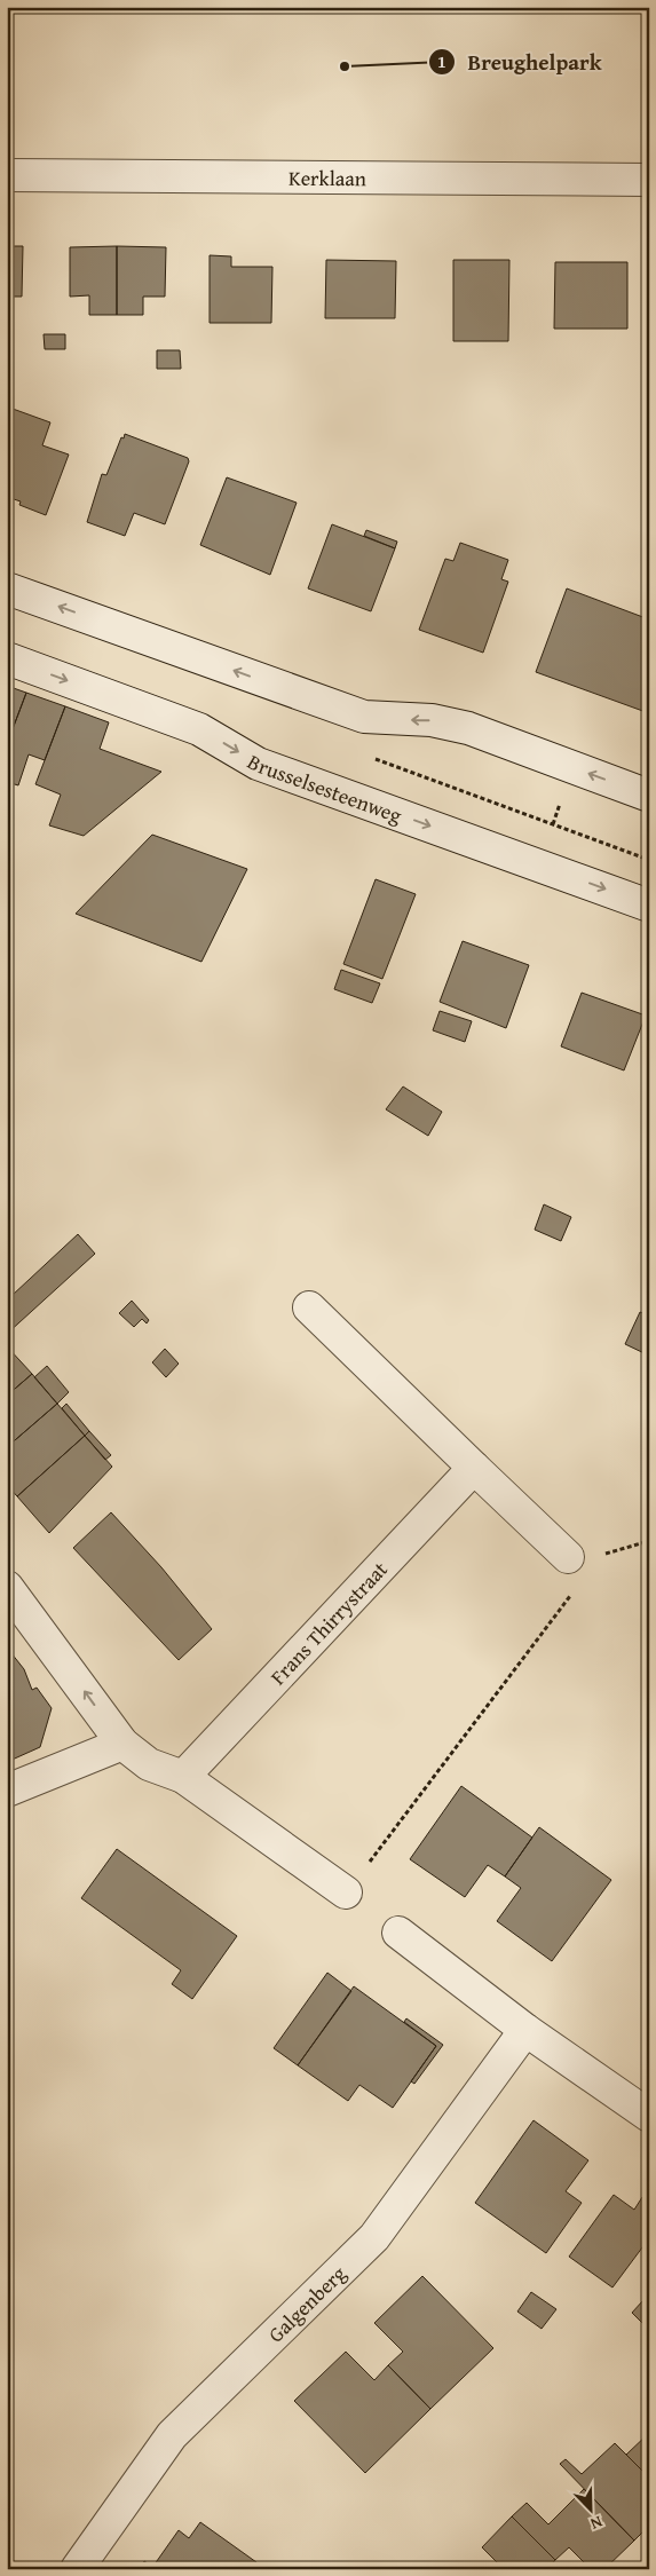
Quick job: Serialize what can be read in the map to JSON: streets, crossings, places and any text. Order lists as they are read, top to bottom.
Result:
{
  "streets": {
    "street": [
      "Kerklaan",
      "Brusselsesteenweg",
      "Frans Thirrystraat",
      "Galgenberg"
    ]
  },
  "places": ["Breughelpark"],
  "north": "bottom right"
}
